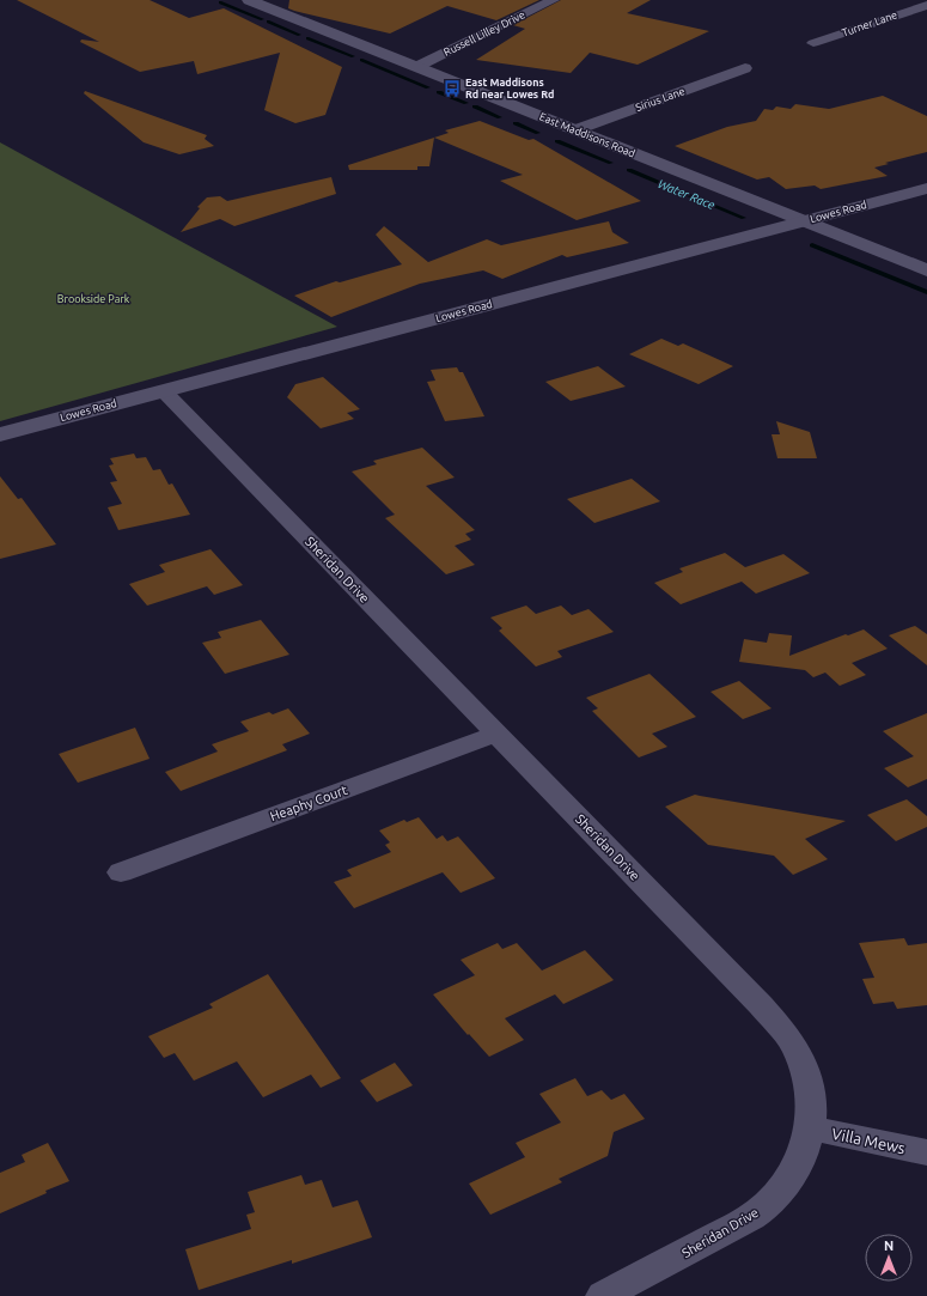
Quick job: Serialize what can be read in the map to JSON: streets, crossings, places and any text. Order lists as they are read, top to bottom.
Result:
{
  "streets": {
    "street": [
      "Turner Lane",
      "Russell Lilley Drive",
      "Sirius Lane",
      "East Maddisons Road",
      "Lowes Road",
      "Sheridan Drive",
      "Heaphy Court",
      "Villa Mews"
    ]
  },
  "crossings": [
    ["Russell Lilley Drive", "East Maddisons Road"],
    ["Sirius Lane", "East Maddisons Road"],
    ["East Maddisons Road", "Lowes Road"],
    ["Lowes Road", "Sheridan Drive"],
    ["Sheridan Drive", "Heaphy Court"],
    ["Sheridan Drive", "Villa Mews"]
  ],
  "water": ["Water Race"],
  "parks": ["Brookside Park"],
  "places": {
    "bus stop": ["East Maddisons Rd near Lowes Rd"]
  },
  "north": "top"
}
